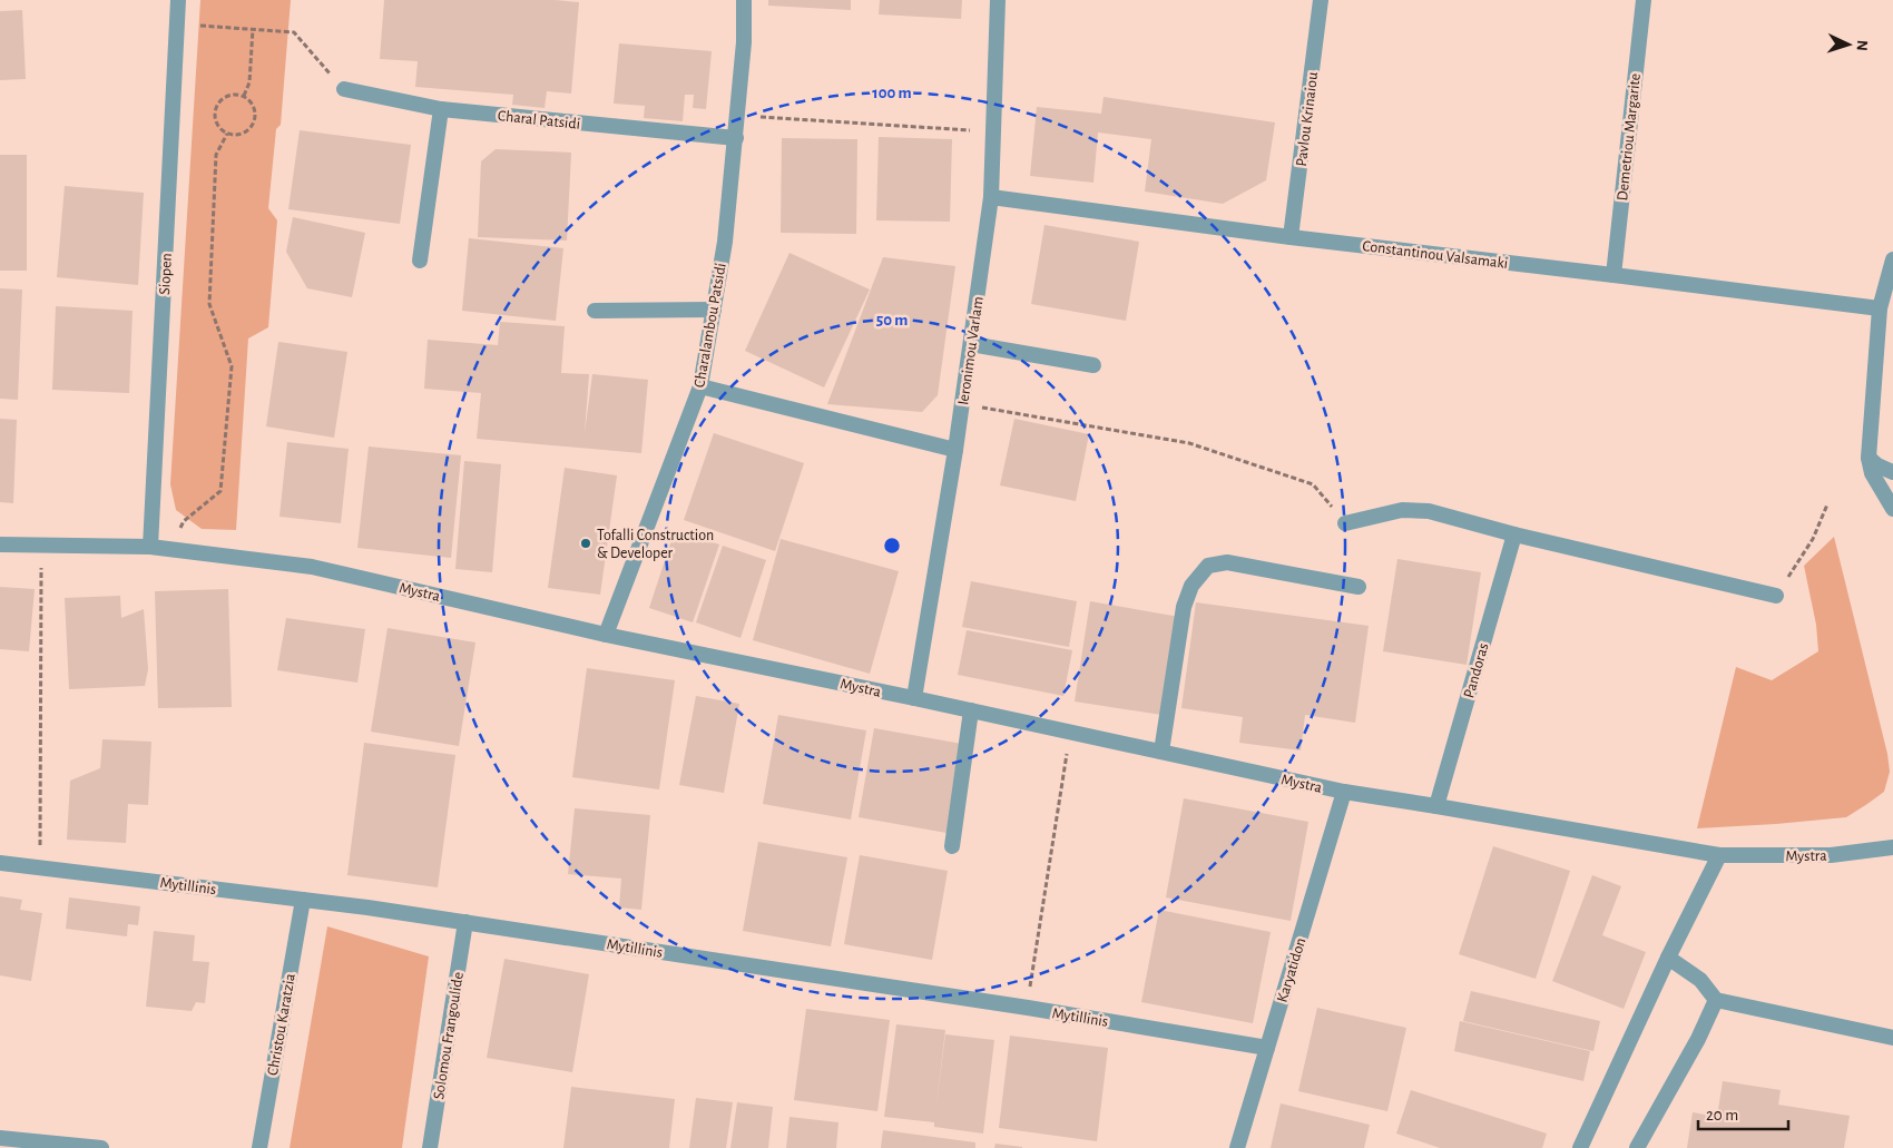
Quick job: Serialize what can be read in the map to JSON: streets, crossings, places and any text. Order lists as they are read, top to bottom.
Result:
{
  "streets": {
    "street": [
      "Charal Patsidi",
      "Pavlou Krinaiou",
      "Demetriou Margarite",
      "Constantinou Valsamaki",
      "Siopen",
      "Charalambou Patsidi",
      "Ieronimou Varlam",
      "Mystra",
      "Pandoras",
      "Mytillinis",
      "Karyatidon",
      "Christou Karatzia",
      "Solomou Frangoulide"
    ]
  },
  "crossings": [
    ["Charal Patsidi", "Charalambou Patsidi"],
    ["Pavlou Krinaiou", "Constantinou Valsamaki"],
    ["Demetriou Margarite", "Constantinou Valsamaki"],
    ["Constantinou Valsamaki", "Ieronimou Varlam"],
    ["Siopen", "Mystra"],
    ["Charalambou Patsidi", "Mystra"],
    ["Ieronimou Varlam", "Mystra"],
    ["Mystra", "Pandoras"],
    ["Mystra", "Karyatidon"],
    ["Mytillinis", "Karyatidon"],
    ["Mytillinis", "Christou Karatzia"],
    ["Mytillinis", "Solomou Frangoulide"]
  ],
  "places": ["Tofalli Construction & Developer"],
  "scale_bar": "20 m",
  "north": "right",
  "rings": ["100 m", "50 m"]
}
